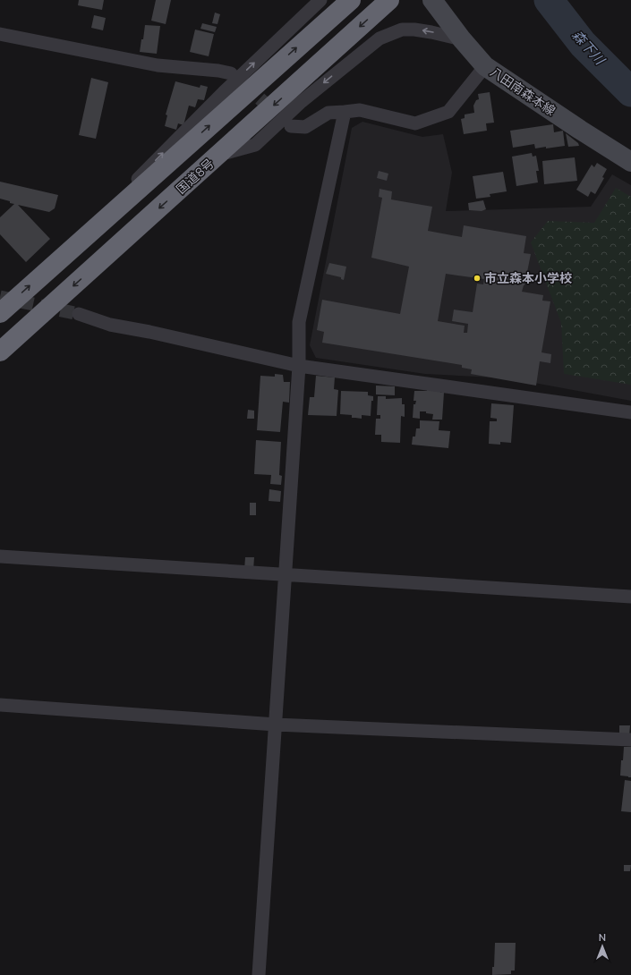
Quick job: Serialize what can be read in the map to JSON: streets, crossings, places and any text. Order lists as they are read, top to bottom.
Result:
{
  "streets": {
    "highway": ["国道8号"],
    "main road": ["八田南森本線"]
  },
  "water": ["森下川"],
  "places": ["市立森本小学校"],
  "north": "top"
}
